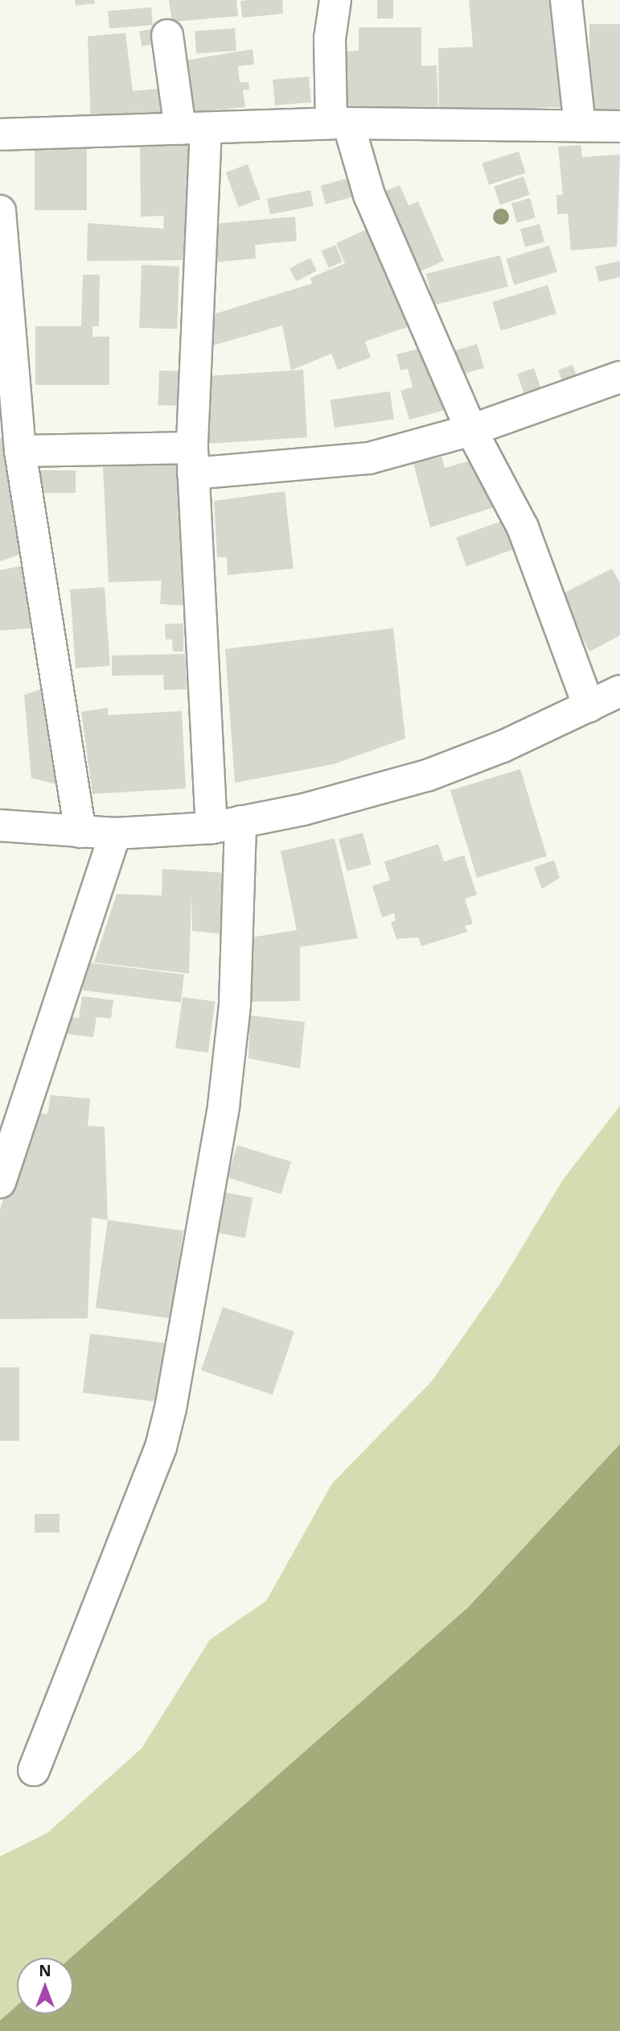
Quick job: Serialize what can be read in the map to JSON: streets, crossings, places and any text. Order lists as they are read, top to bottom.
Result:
{
  "north": "top"
}
